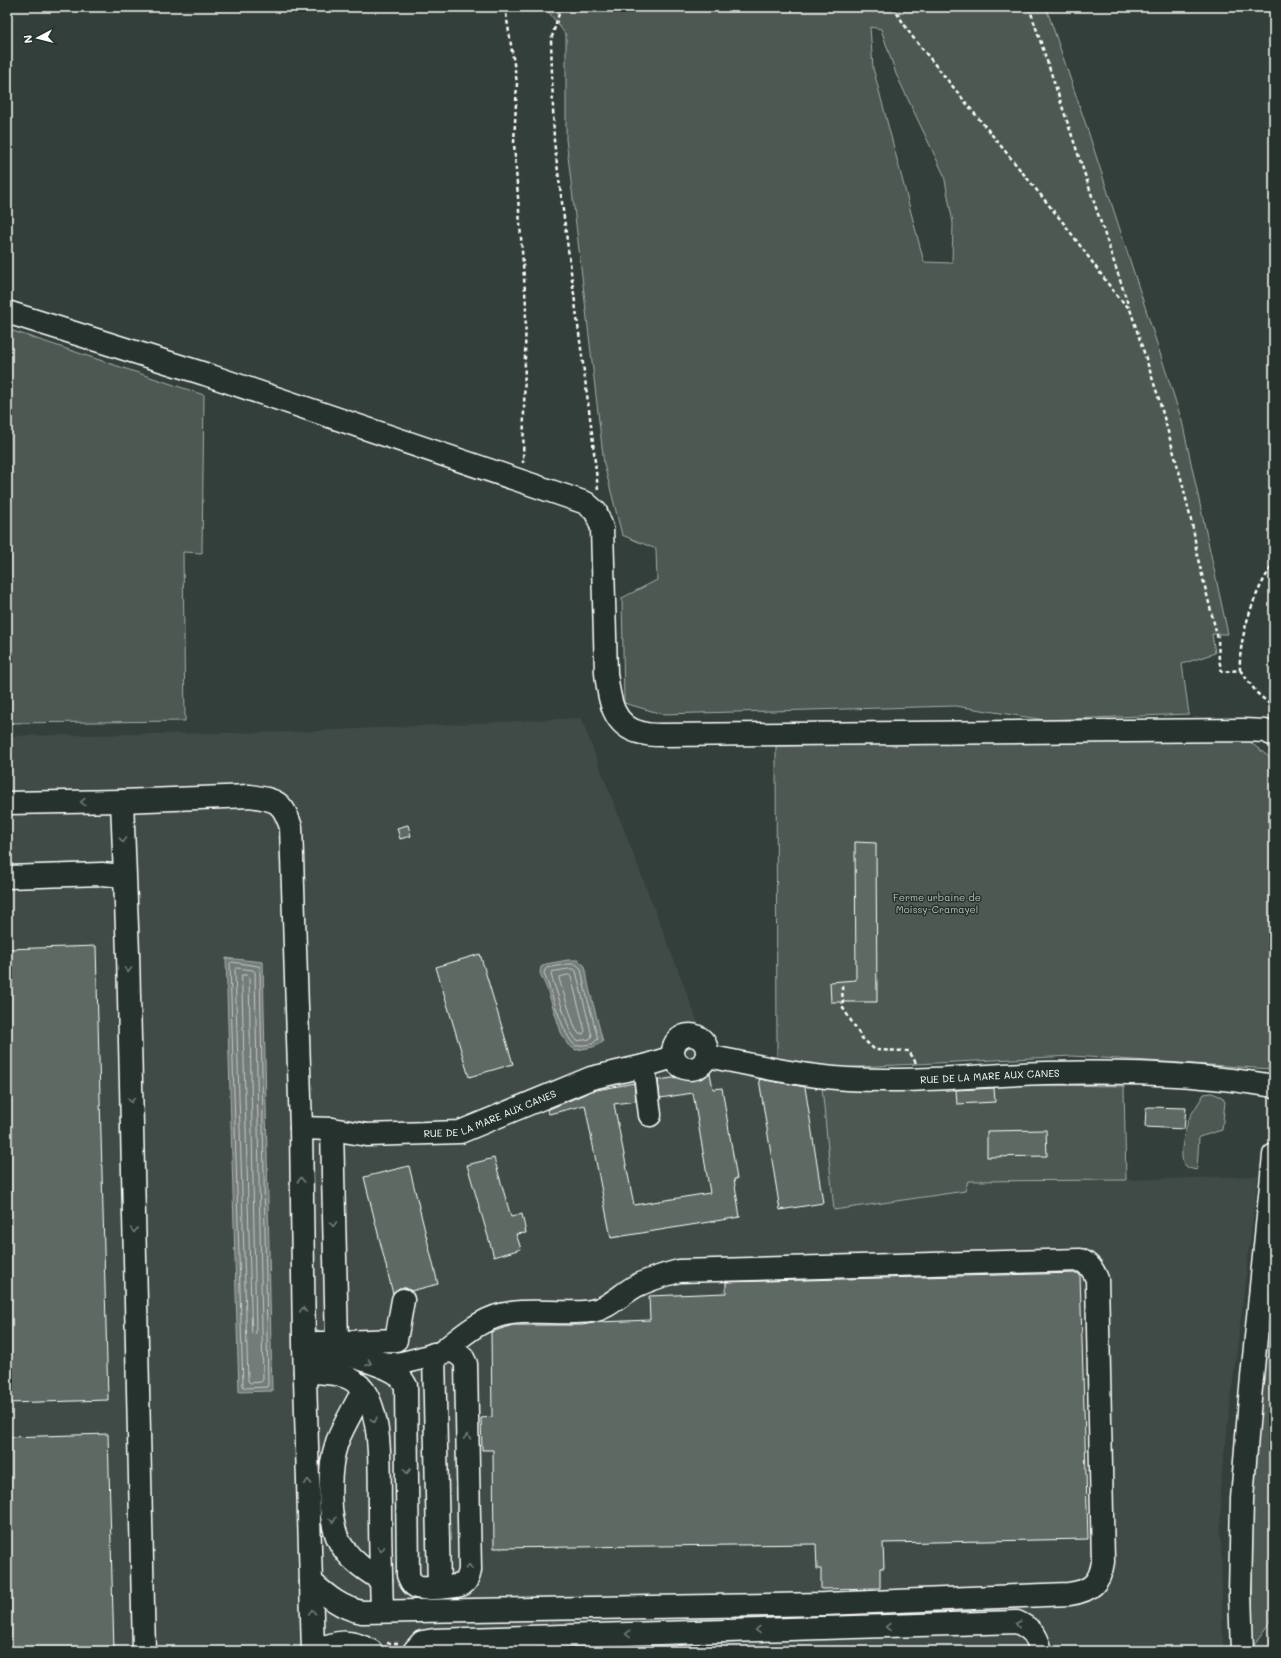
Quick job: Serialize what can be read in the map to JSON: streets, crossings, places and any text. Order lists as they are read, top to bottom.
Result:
{
  "streets": {
    "street": ["RUE DE LA MARE AUX CANES"]
  },
  "parks": ["Ferme urbaine de Moissy-Cramayel"],
  "north": "left"
}
